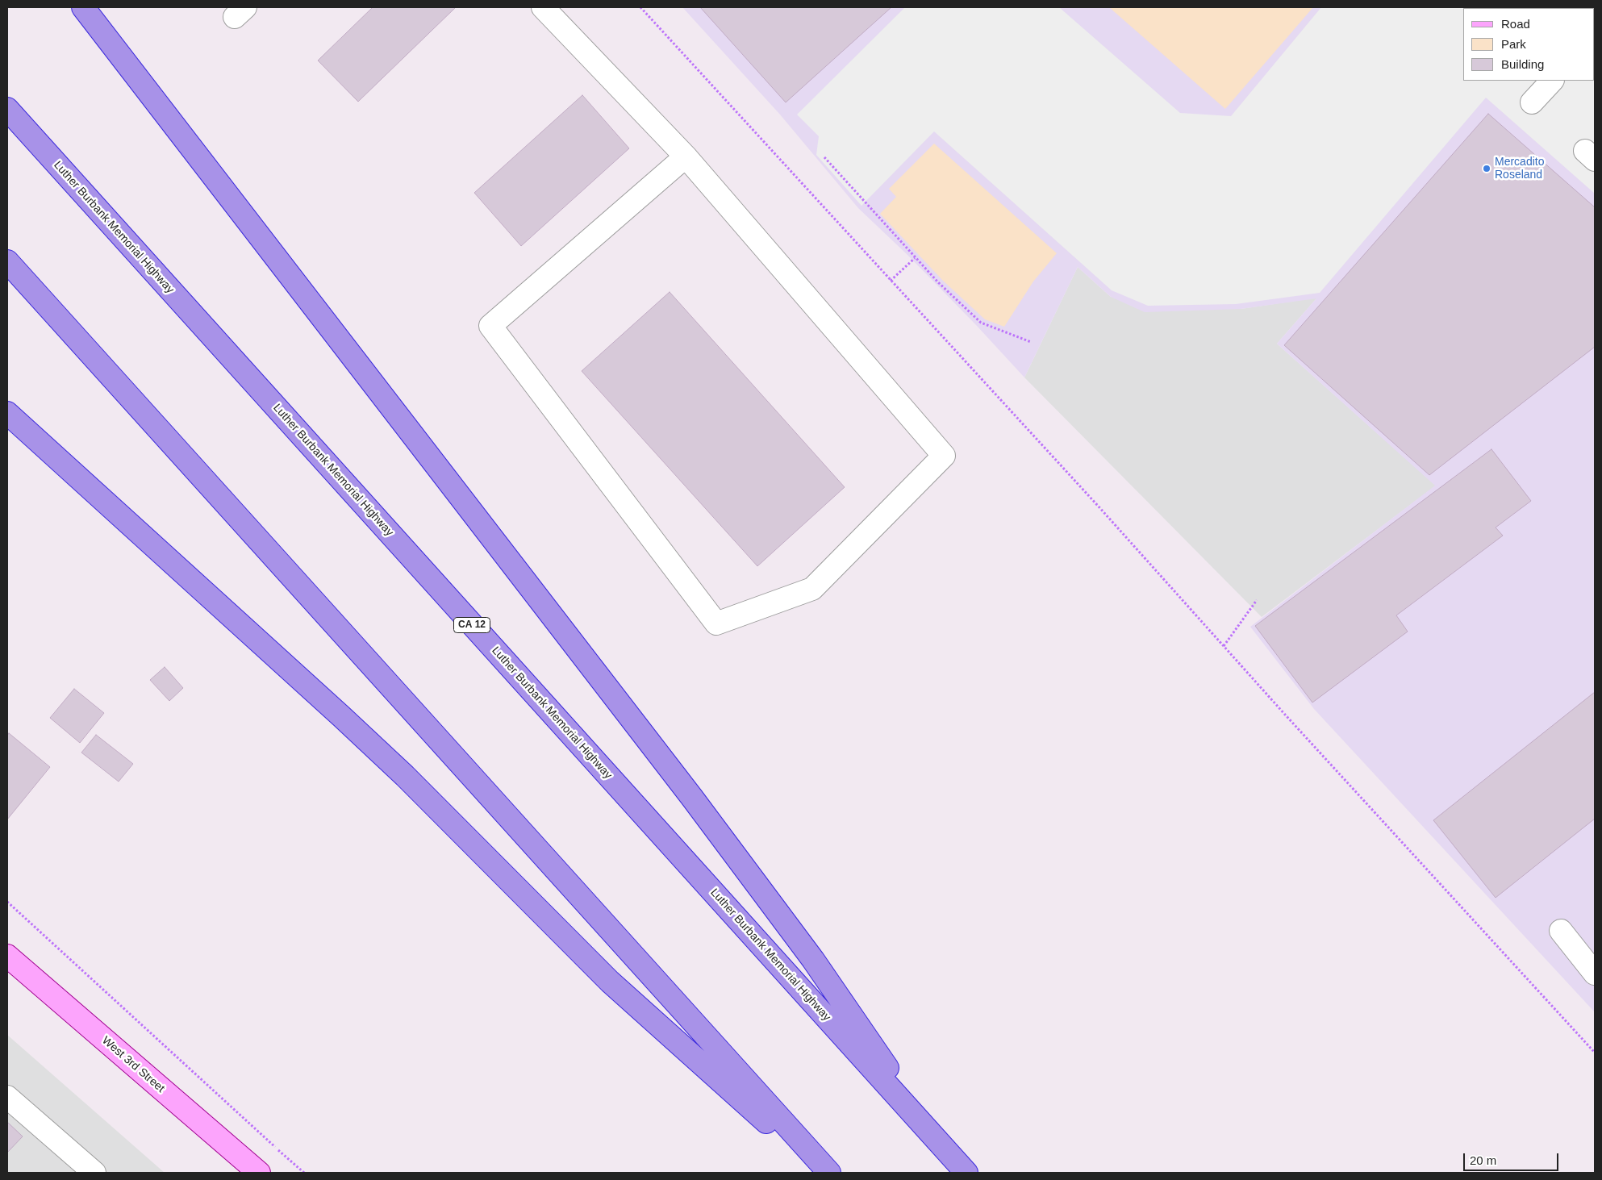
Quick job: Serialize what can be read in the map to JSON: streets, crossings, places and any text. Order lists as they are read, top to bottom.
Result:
{
  "streets": {
    "highway": ["Luther Burbank Memorial Highway", "CA 12"],
    "main road": ["West 3rd Street"]
  },
  "places": ["Mercadito Roseland"],
  "legend": ["Road", "Park", "Building"],
  "scale_bar": "20 m"
}
